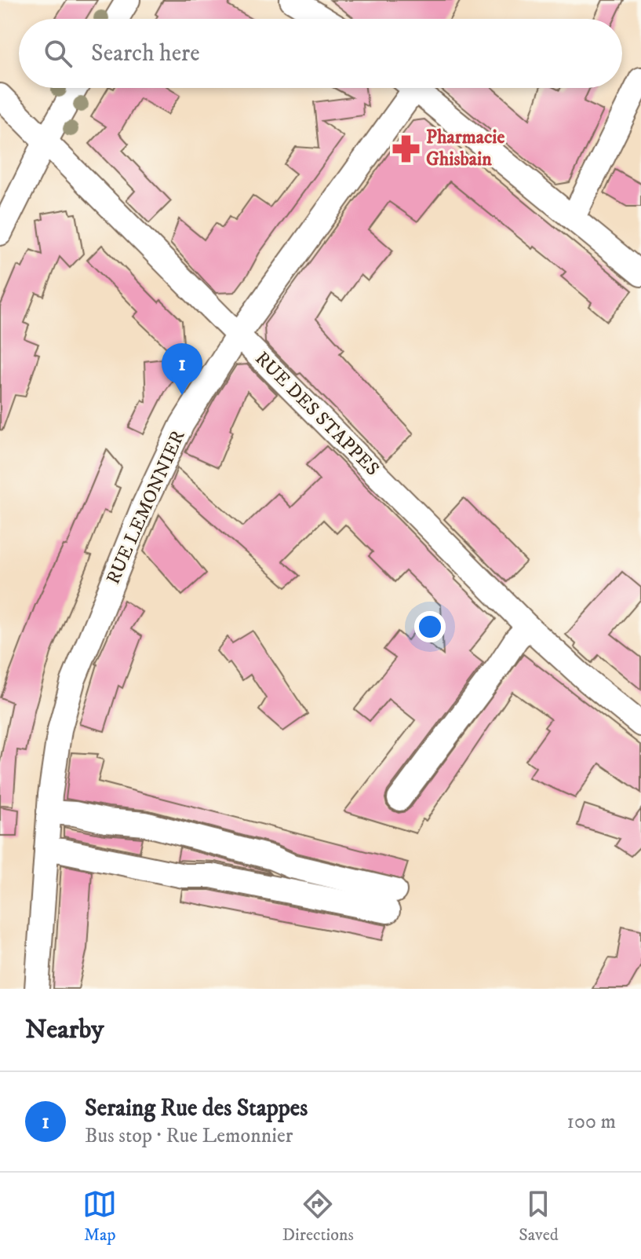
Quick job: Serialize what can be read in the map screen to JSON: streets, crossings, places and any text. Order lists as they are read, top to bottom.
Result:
{
  "streets": {
    "street": ["RUE DES STAPPES", "RUE LEMONNIER"]
  },
  "crossings": [
    ["RUE DES STAPPES", "RUE LEMONNIER"]
  ],
  "places": {
    "pharmacy": ["Pharmacie Ghisbain"]
  },
  "page": {
    "search": "Search here",
    "pins": "1",
    "heading": "Nearby",
    "list": [
      {
        "mark": "1",
        "name": "Seraing Rue des Stappes",
        "note": "Bus stop · Rue Lemonnier",
        "value": "100 m"
      }
    ],
    "nav": ["Map", "Directions", "Saved"]
  }
}
